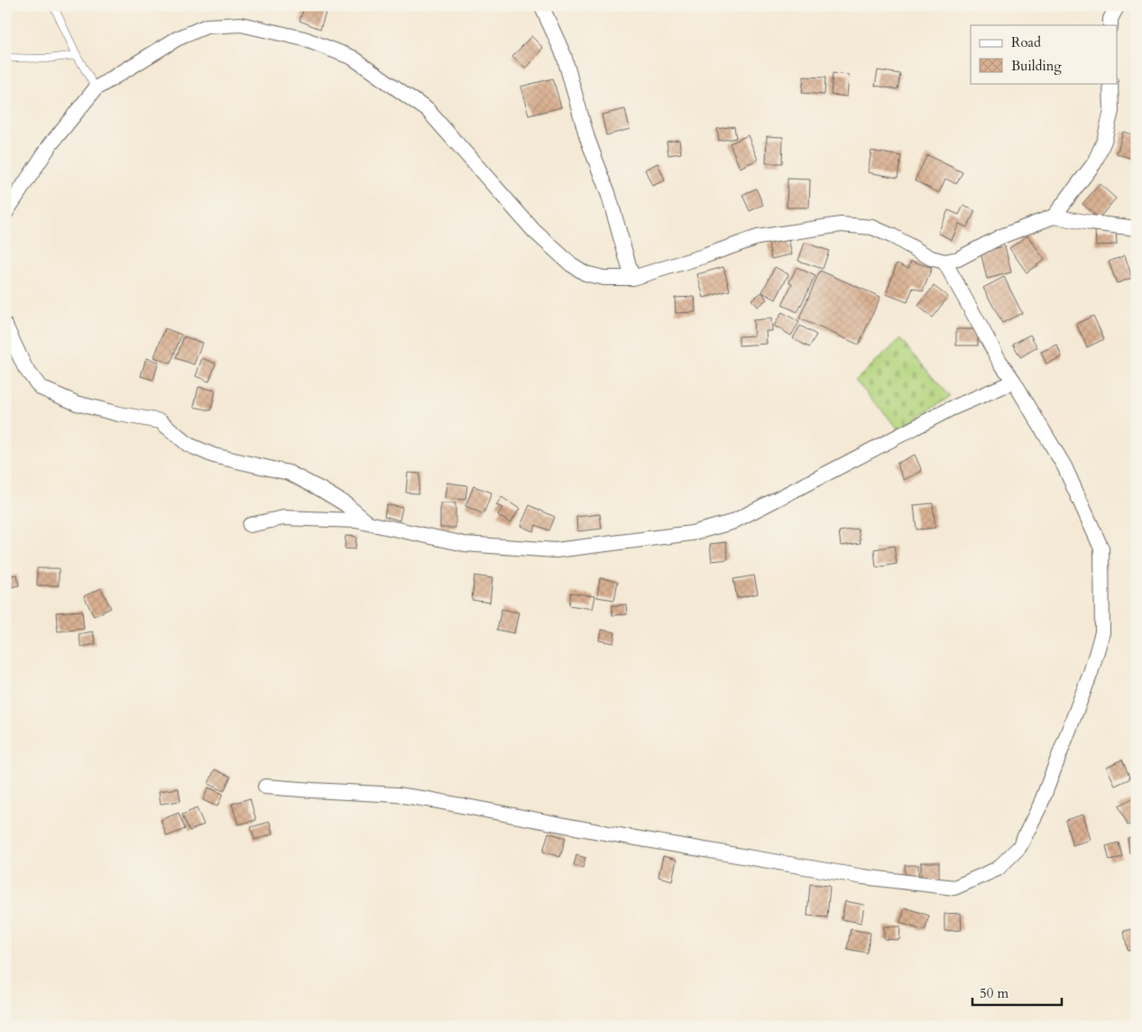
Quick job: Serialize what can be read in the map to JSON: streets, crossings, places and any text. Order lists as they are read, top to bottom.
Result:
{
  "legend": ["Road", "Building"],
  "scale_bar": "50 m"
}
